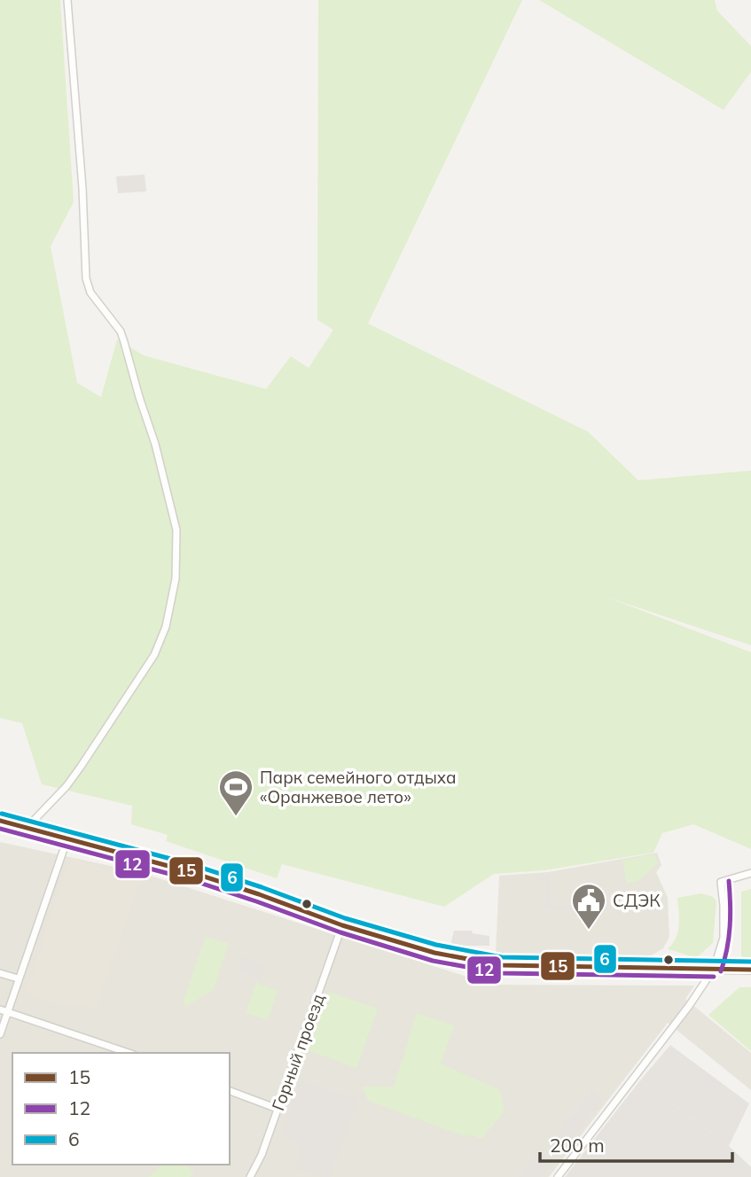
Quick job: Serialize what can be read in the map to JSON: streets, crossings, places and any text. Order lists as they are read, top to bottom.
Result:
{
  "streets": {
    "street": ["Горный проезд"]
  },
  "places": {
    "sports": ["Парк семейного отдыха «Оранжевое лето»"],
    "public building": ["СДЭК"]
  },
  "lines": ["transit line 6", "transit line 15", "transit line 12"],
  "legend": ["15", "12", "6"],
  "scale_bar": "200 m"
}
